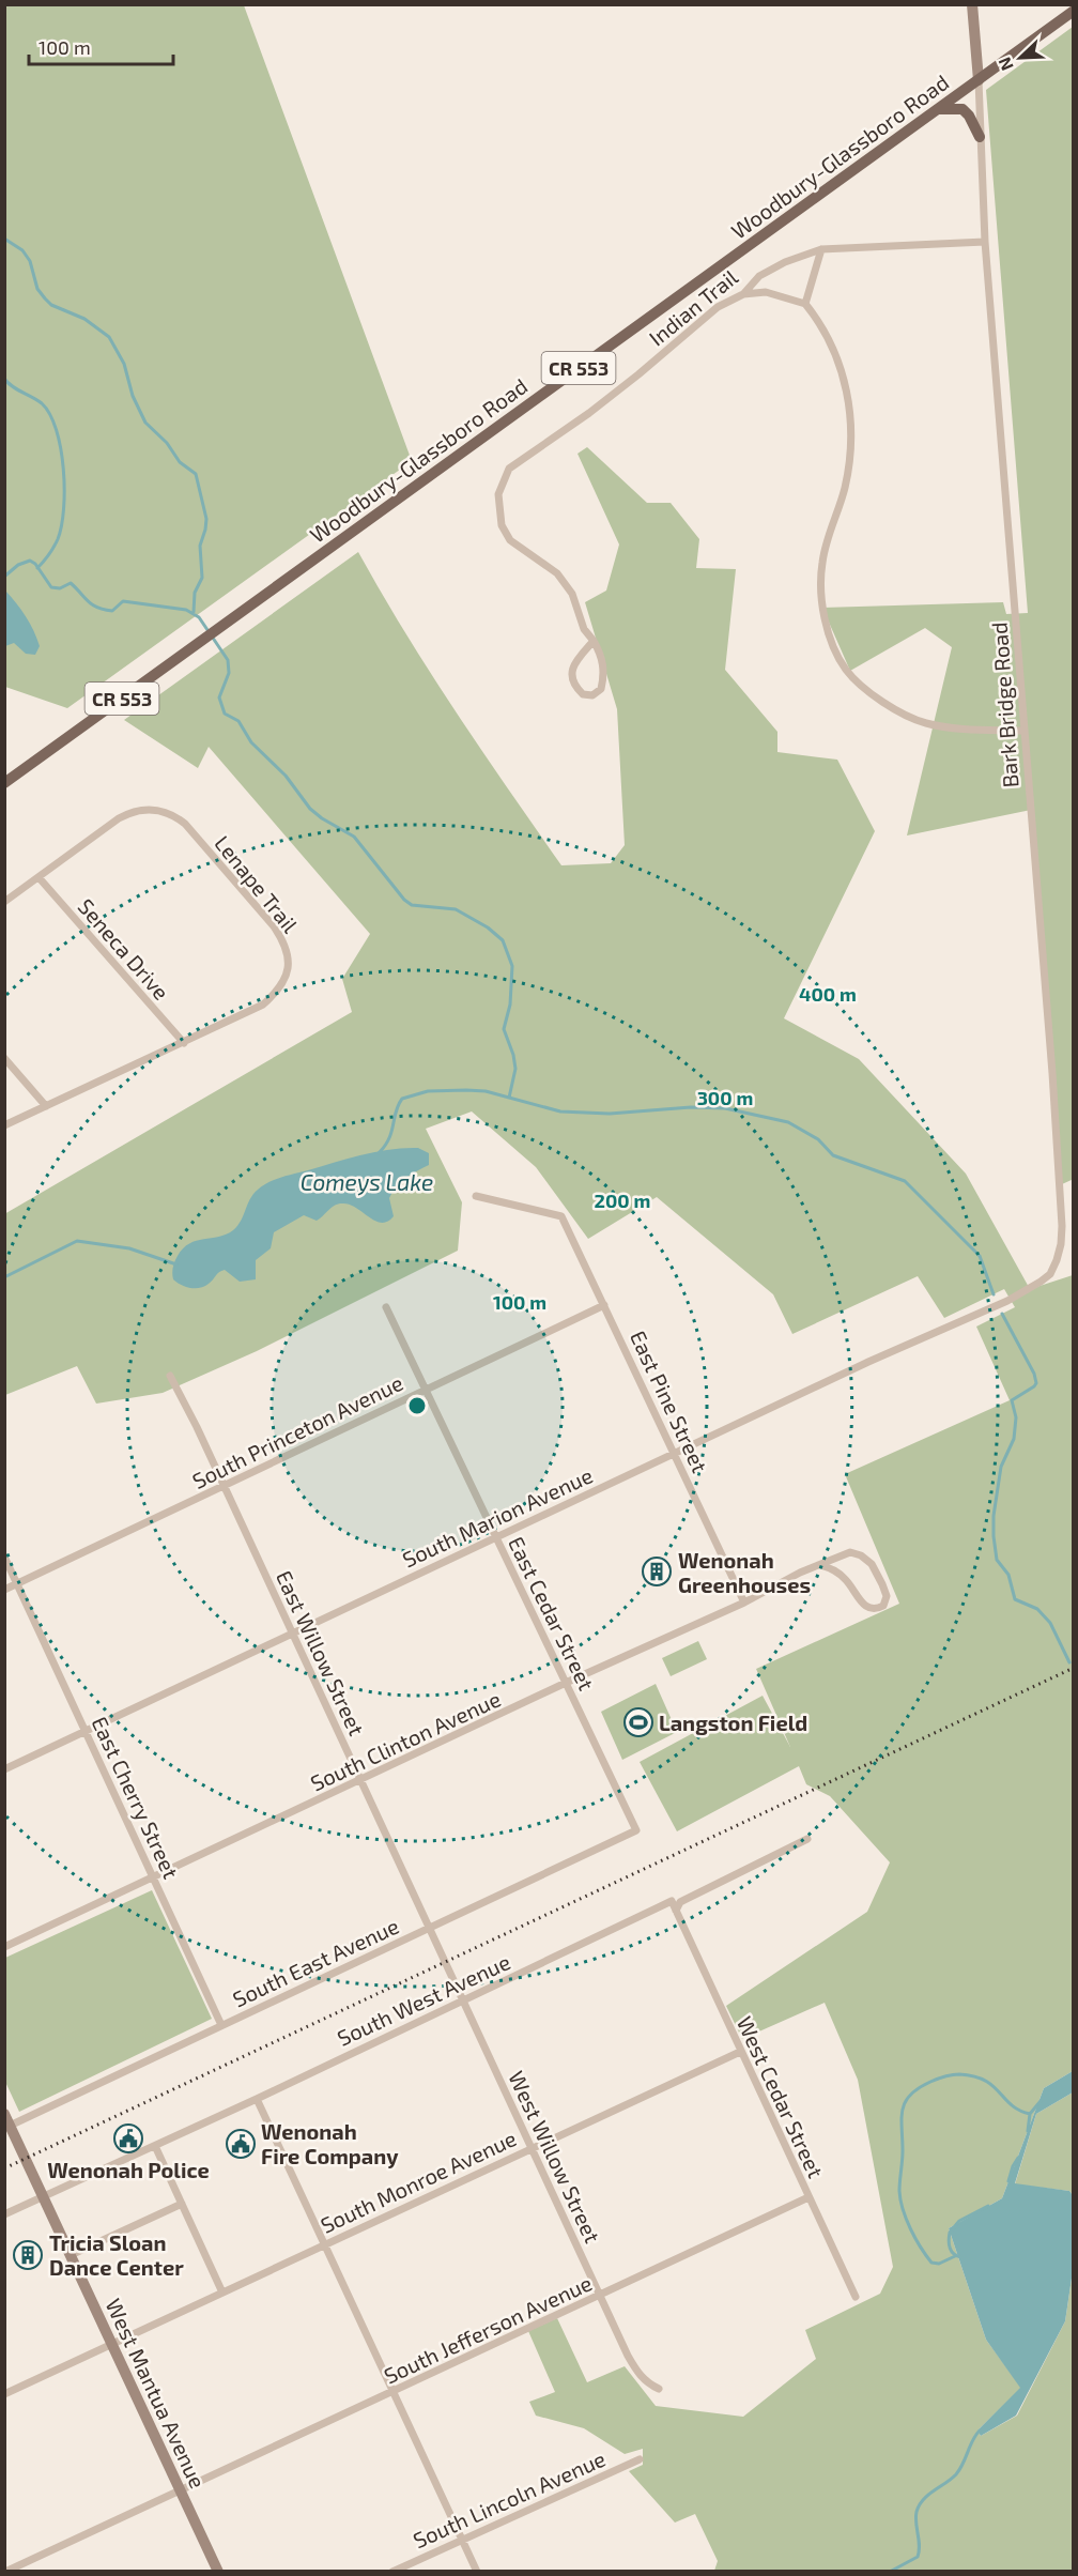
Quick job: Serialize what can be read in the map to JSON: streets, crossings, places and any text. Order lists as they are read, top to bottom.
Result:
{
  "streets": {
    "main road": ["Woodbury-Glassboro Road", "CR 553"],
    "street": [
      "Indian Trail",
      "Bark Bridge Road",
      "Lenape Trail",
      "Seneca Drive",
      "East Pine Street",
      "South Princeton Avenue",
      "South Marion Avenue",
      "East Cedar Street",
      "East Willow Street",
      "South Clinton Avenue",
      "East Cherry Street",
      "South East Avenue",
      "South West Avenue",
      "West Cedar Street",
      "West Willow Street",
      "South Monroe Avenue",
      "South Jefferson Avenue",
      "West Mantua Avenue",
      "South Lincoln Avenue"
    ]
  },
  "crossings": [
    ["Woodbury-Glassboro Road", "Bark Bridge Road"],
    ["Indian Trail", "Bark Bridge Road"],
    ["Bark Bridge Road", "South Marion Avenue"],
    ["Lenape Trail", "Seneca Drive"],
    ["East Pine Street", "South Princeton Avenue"],
    ["East Pine Street", "South Marion Avenue"],
    ["East Pine Street", "South Clinton Avenue"],
    ["South Princeton Avenue", "East Cedar Street"],
    ["South Princeton Avenue", "East Willow Street"],
    ["South Princeton Avenue", "East Cherry Street"],
    ["South Marion Avenue", "East Cedar Street"],
    ["South Marion Avenue", "East Willow Street"],
    ["South Marion Avenue", "East Cherry Street"],
    ["East Cedar Street", "South Clinton Avenue"],
    ["East Cedar Street", "South East Avenue"],
    ["East Willow Street", "South Clinton Avenue"],
    ["East Willow Street", "South East Avenue"],
    ["East Willow Street", "West Willow Street"],
    ["South Clinton Avenue", "East Cherry Street"],
    ["East Cherry Street", "South East Avenue"],
    ["South East Avenue", "West Willow Street"],
    ["South East Avenue", "West Mantua Avenue"],
    ["South West Avenue", "West Cedar Street"],
    ["South West Avenue", "West Willow Street"],
    ["South West Avenue", "West Mantua Avenue"],
    ["West Cedar Street", "South Monroe Avenue"],
    ["West Cedar Street", "South Jefferson Avenue"],
    ["West Willow Street", "South Monroe Avenue"],
    ["West Willow Street", "South Jefferson Avenue"],
    ["South Monroe Avenue", "West Mantua Avenue"],
    ["South Jefferson Avenue", "West Mantua Avenue"]
  ],
  "water": ["Comeys Lake"],
  "places": {
    "building": ["Wenonah Greenhouses", "Tricia Sloan Dance Center"],
    "sports": ["Langston Field"],
    "public building": ["Wenonah Police", "Wenonah Fire Company"]
  },
  "scale_bar": "100 m",
  "north": "bottom left",
  "rings": [
    "400 m",
    "300 m",
    "200 m",
    "100 m"
  ]
}
